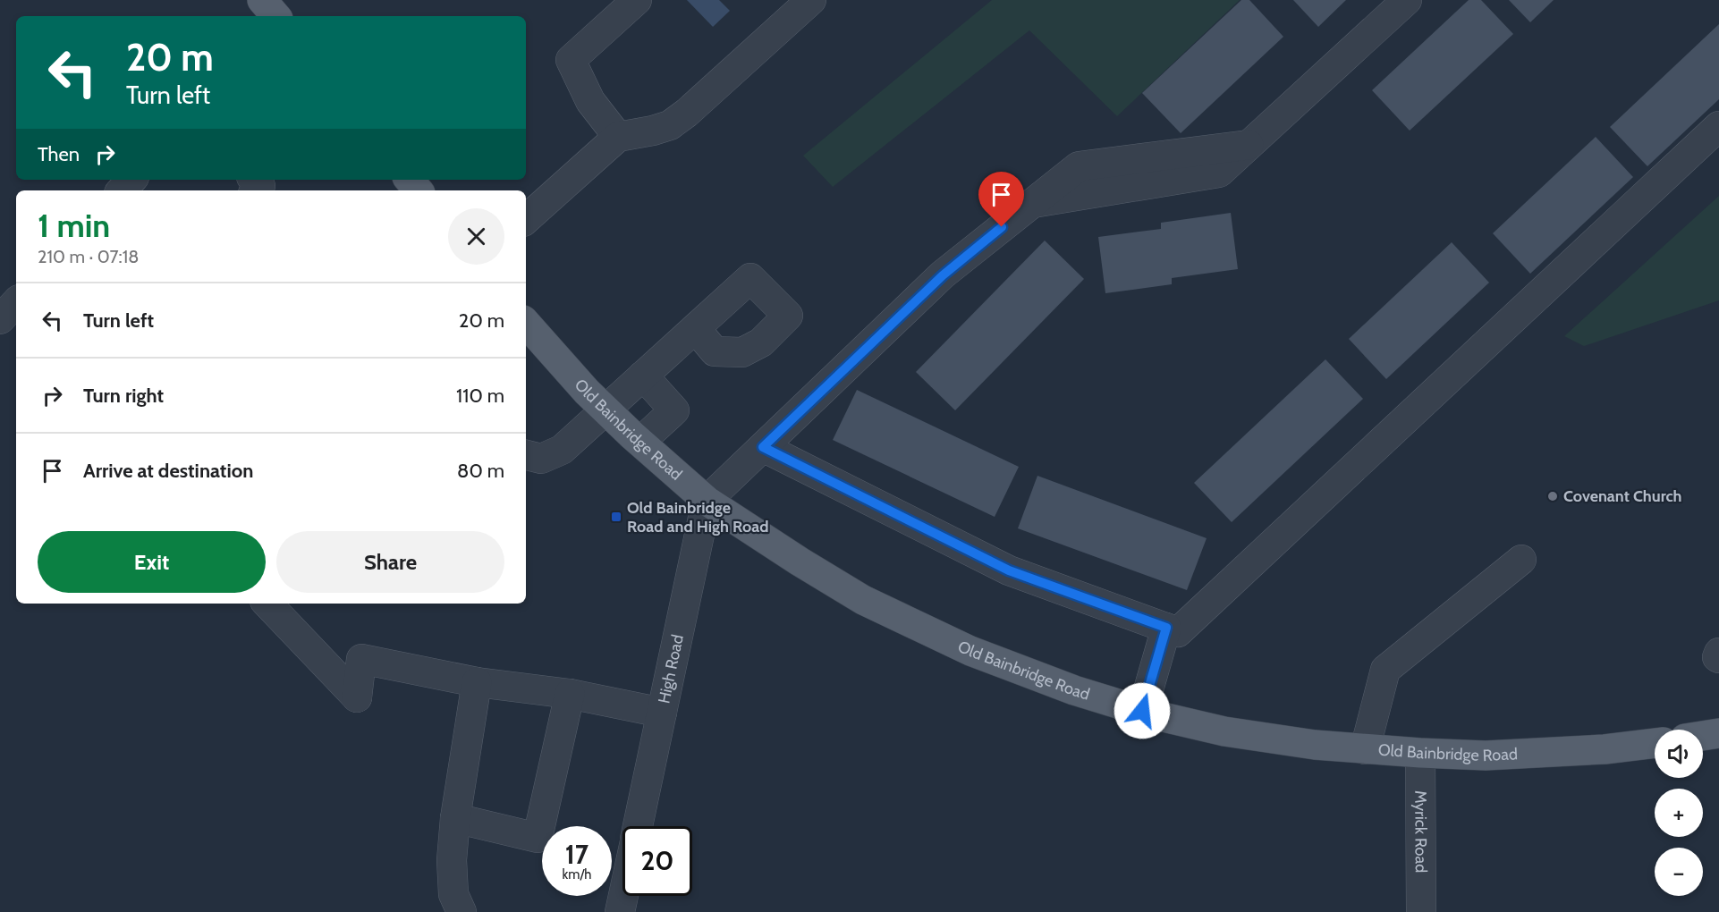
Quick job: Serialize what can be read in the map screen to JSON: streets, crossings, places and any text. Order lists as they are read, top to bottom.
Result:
{
  "streets": {
    "main road": ["Old Bainbridge Road"],
    "street": ["High Road", "Myrick Road"]
  },
  "crossings": [
    ["Old Bainbridge Road", "High Road"],
    ["Old Bainbridge Road", "Myrick Road"]
  ],
  "places": {
    "other": ["Covenant Church"],
    "transit": ["Old Bainbridge Road and High Road"]
  },
  "page": {
    "turn": ["20 m", "Turn left"],
    "then": "Then",
    "heading": ["1 min", "210 m · 07:18"],
    "list": [
      {
        "name": "Turn left",
        "value": "20 m"
      },
      {
        "name": "Turn right",
        "value": "110 m"
      },
      {
        "name": "Arrive at destination",
        "value": "80 m"
      }
    ],
    "buttons": ["Exit", "Share"],
    "map_buttons": ["+", "−"],
    "speed": "17 km/h",
    "limit": "20"
  }
}
